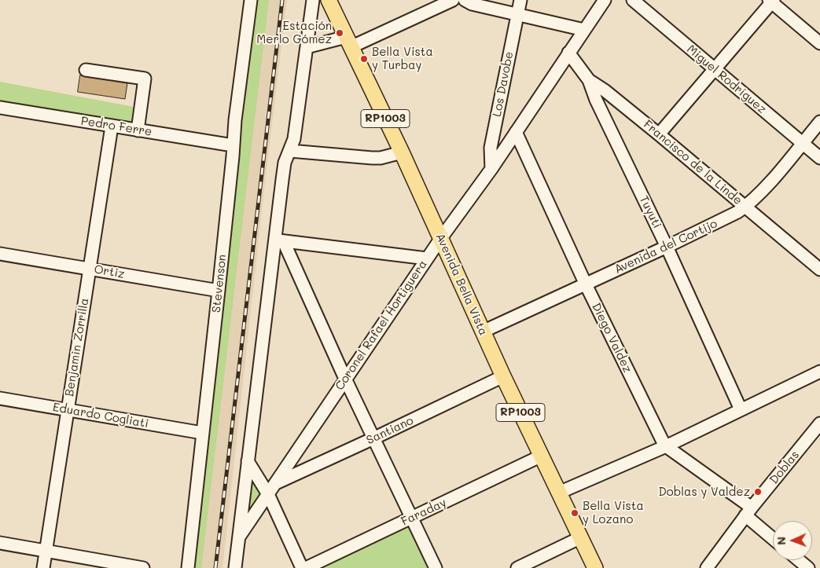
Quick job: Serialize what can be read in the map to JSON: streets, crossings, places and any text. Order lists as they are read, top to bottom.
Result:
{
  "streets": {
    "main road": ["RP1003", "Avenida Bella Vista"],
    "street": [
      "Miguel Rodríguez",
      "Los Davobe",
      "Pedro Ferre",
      "Francisco de la Linde",
      "Tuyuti",
      "Avenida del Cortijo",
      "Ortiz",
      "Stevenson",
      "Coronel Rafael Hortiguera",
      "Diego Valdez",
      "Benjamin Zorrilla",
      "Eduardo Cogliati",
      "Santiano",
      "Doblas",
      "Faraday"
    ]
  },
  "crossings": [
    ["Miguel Rodríguez", "Avenida del Cortijo"],
    ["Los Davobe", "Coronel Rafael Hortiguera"],
    ["Pedro Ferre", "Stevenson"],
    ["Pedro Ferre", "Benjamin Zorrilla"],
    ["Francisco de la Linde", "Tuyuti"],
    ["Francisco de la Linde", "Avenida del Cortijo"],
    ["Francisco de la Linde", "Coronel Rafael Hortiguera"],
    ["Tuyuti", "Avenida del Cortijo"],
    ["Avenida del Cortijo", "Avenida Bella Vista"],
    ["Avenida del Cortijo", "Diego Valdez"],
    ["Ortiz", "Stevenson"],
    ["Ortiz", "Benjamin Zorrilla"],
    ["Stevenson", "Eduardo Cogliati"],
    ["Avenida Bella Vista", "Coronel Rafael Hortiguera"],
    ["Avenida Bella Vista", "Santiano"],
    ["Avenida Bella Vista", "Faraday"],
    ["Coronel Rafael Hortiguera", "Diego Valdez"],
    ["Coronel Rafael Hortiguera", "Santiano"],
    ["Diego Valdez", "Doblas"],
    ["Benjamin Zorrilla", "Eduardo Cogliati"]
  ],
  "places": [
    "Estación Merlo Gómez",
    "Bella Vista y Turbay",
    "Doblas y Valdez",
    "Bella Vista y Lozano"
  ],
  "north": "left"
}
